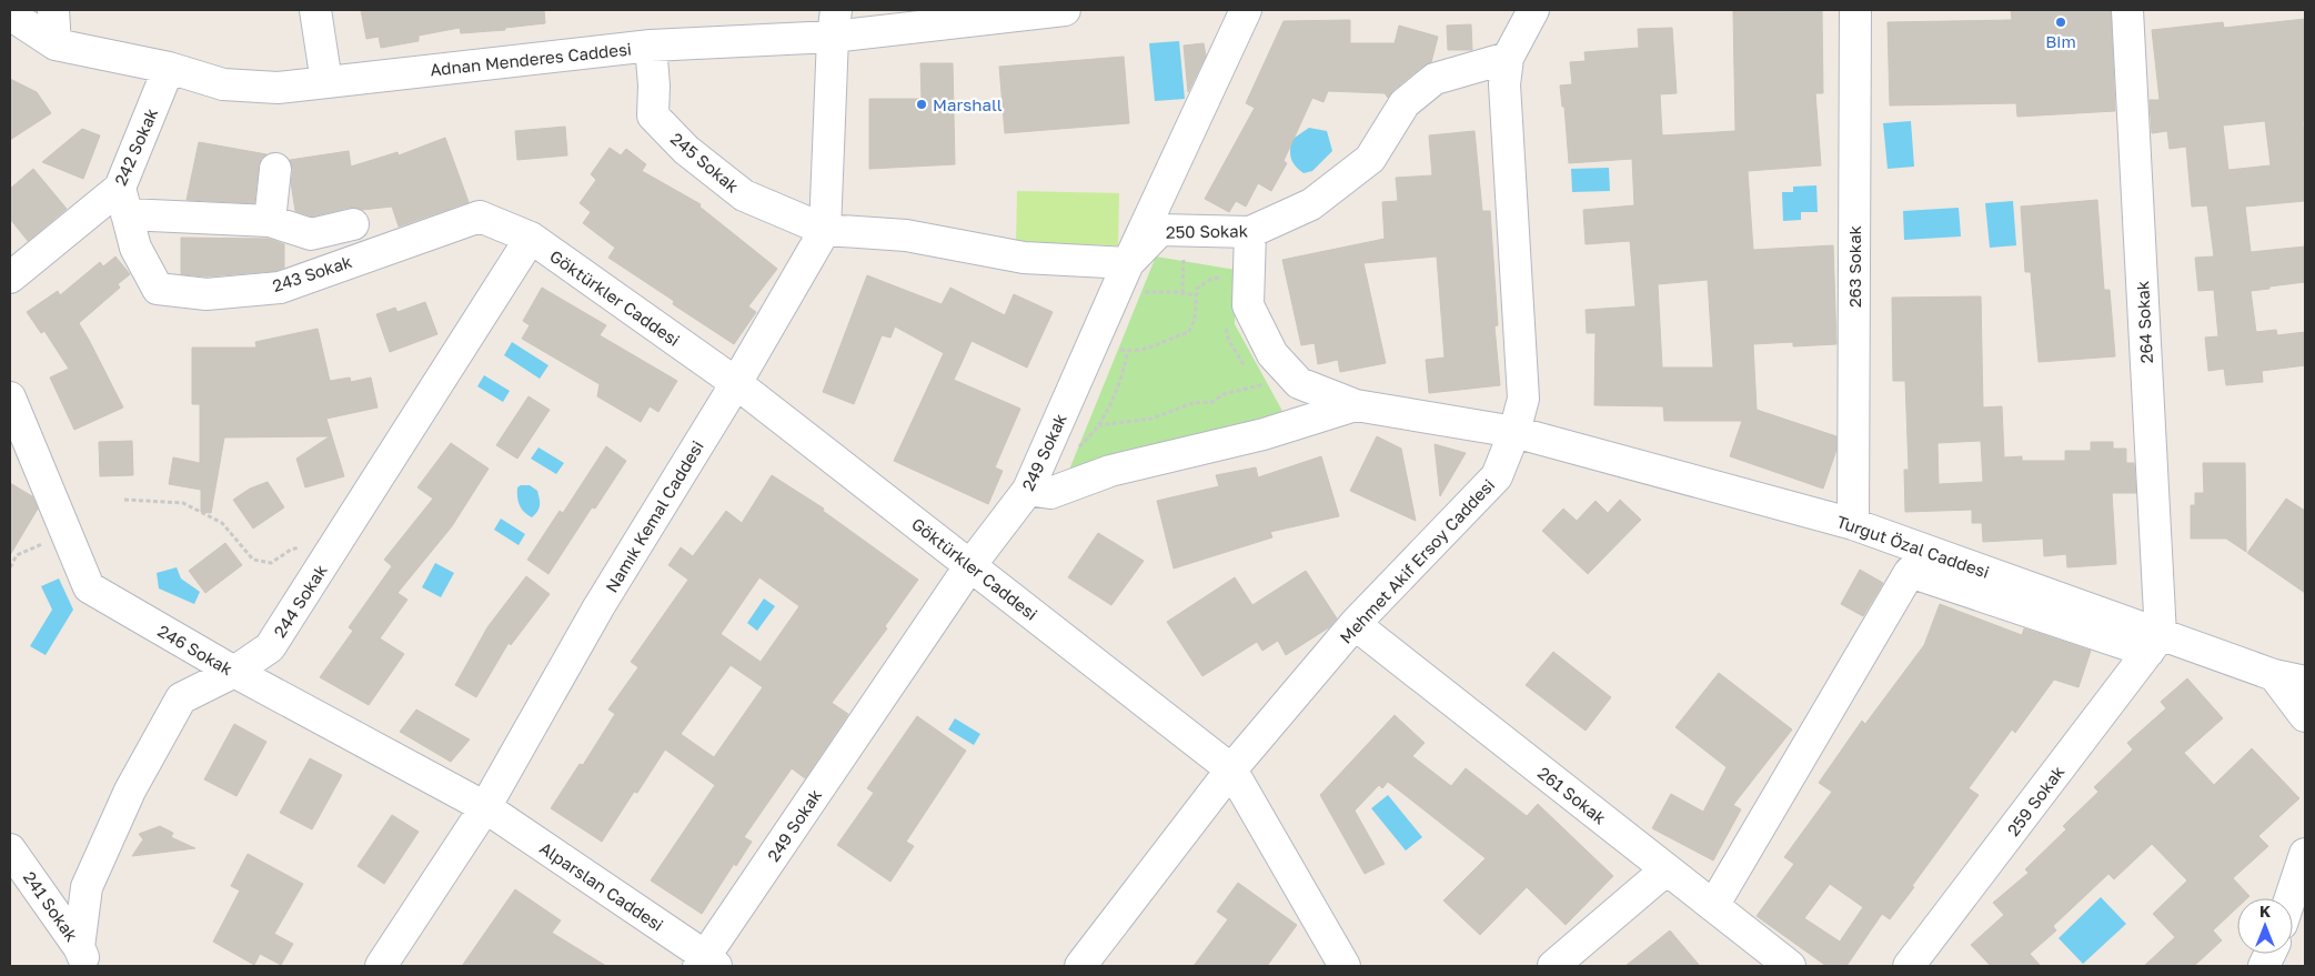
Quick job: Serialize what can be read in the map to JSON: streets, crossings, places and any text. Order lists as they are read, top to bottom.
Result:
{
  "streets": {
    "street": [
      "Adnan Menderes Caddesi",
      "242 Sokak",
      "245 Sokak",
      "250 Sokak",
      "263 Sokak",
      "243 Sokak",
      "Göktürkler Caddesi",
      "264 Sokak",
      "249 Sokak",
      "Namık Kemal Caddesi",
      "Turgut Özal Caddesi",
      "Mehmet Akif Ersoy Caddesi",
      "244 Sokak",
      "246 Sokak",
      "261 Sokak",
      "259 Sokak",
      "Alparslan Caddesi",
      "241 Sokak"
    ]
  },
  "crossings": [
    ["Adnan Menderes Caddesi", "242 Sokak"],
    ["Adnan Menderes Caddesi", "245 Sokak"],
    ["Adnan Menderes Caddesi", "Namık Kemal Caddesi"],
    ["242 Sokak", "243 Sokak"],
    ["245 Sokak", "Namık Kemal Caddesi"],
    ["250 Sokak", "249 Sokak"],
    ["250 Sokak", "Turgut Özal Caddesi"],
    ["250 Sokak", "Mehmet Akif Ersoy Caddesi"],
    ["263 Sokak", "Turgut Özal Caddesi"],
    ["243 Sokak", "Göktürkler Caddesi"],
    ["243 Sokak", "244 Sokak"],
    ["Göktürkler Caddesi", "249 Sokak"],
    ["Göktürkler Caddesi", "Namık Kemal Caddesi"],
    ["Göktürkler Caddesi", "Mehmet Akif Ersoy Caddesi"],
    ["Göktürkler Caddesi", "244 Sokak"],
    ["264 Sokak", "Turgut Özal Caddesi"],
    ["264 Sokak", "259 Sokak"],
    ["249 Sokak", "Alparslan Caddesi"],
    ["Namık Kemal Caddesi", "246 Sokak"],
    ["Namık Kemal Caddesi", "Alparslan Caddesi"],
    ["Turgut Özal Caddesi", "Mehmet Akif Ersoy Caddesi"],
    ["Turgut Özal Caddesi", "259 Sokak"],
    ["Mehmet Akif Ersoy Caddesi", "261 Sokak"],
    ["244 Sokak", "246 Sokak"],
    ["244 Sokak", "241 Sokak"],
    ["246 Sokak", "Alparslan Caddesi"]
  ],
  "places": ["Bim", "Marshall"],
  "north": "top"
}
